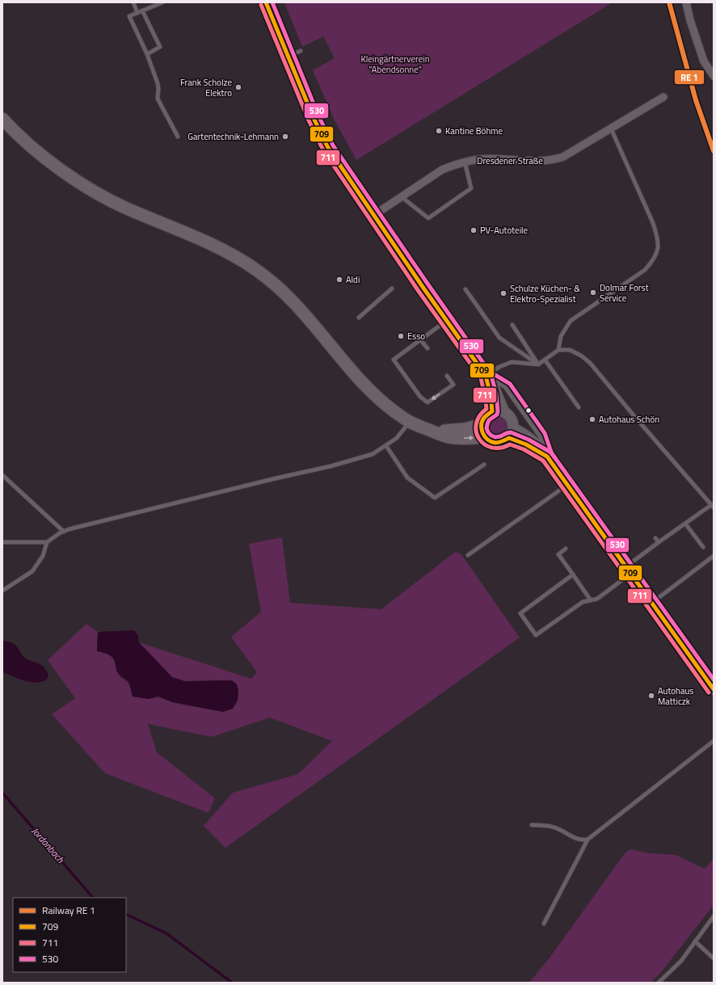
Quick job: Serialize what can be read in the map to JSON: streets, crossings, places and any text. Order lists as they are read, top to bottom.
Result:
{
  "streets": {
    "street": ["Dresdener Straße"]
  },
  "water": ["Jordanbach"],
  "parks": ["Kleingärtnerverein \"Abendsonne\""],
  "places": [
    "Frank Scholze Elektro",
    "Kantine Böhme",
    "Gartentechnik-Lehmann",
    "PV-Autoteile",
    "Aldi",
    "Dolmar Forst Service",
    "Schulze Küchen- & Elektro-Spezialist",
    "Esso",
    "Autohaus Schön",
    "Autohaus Matticzk"
  ],
  "lines": ["transit line 709", "transit line 530", "transit line 711"],
  "legend": [
    "Railway RE 1",
    "709",
    "711",
    "530"
  ]
}
